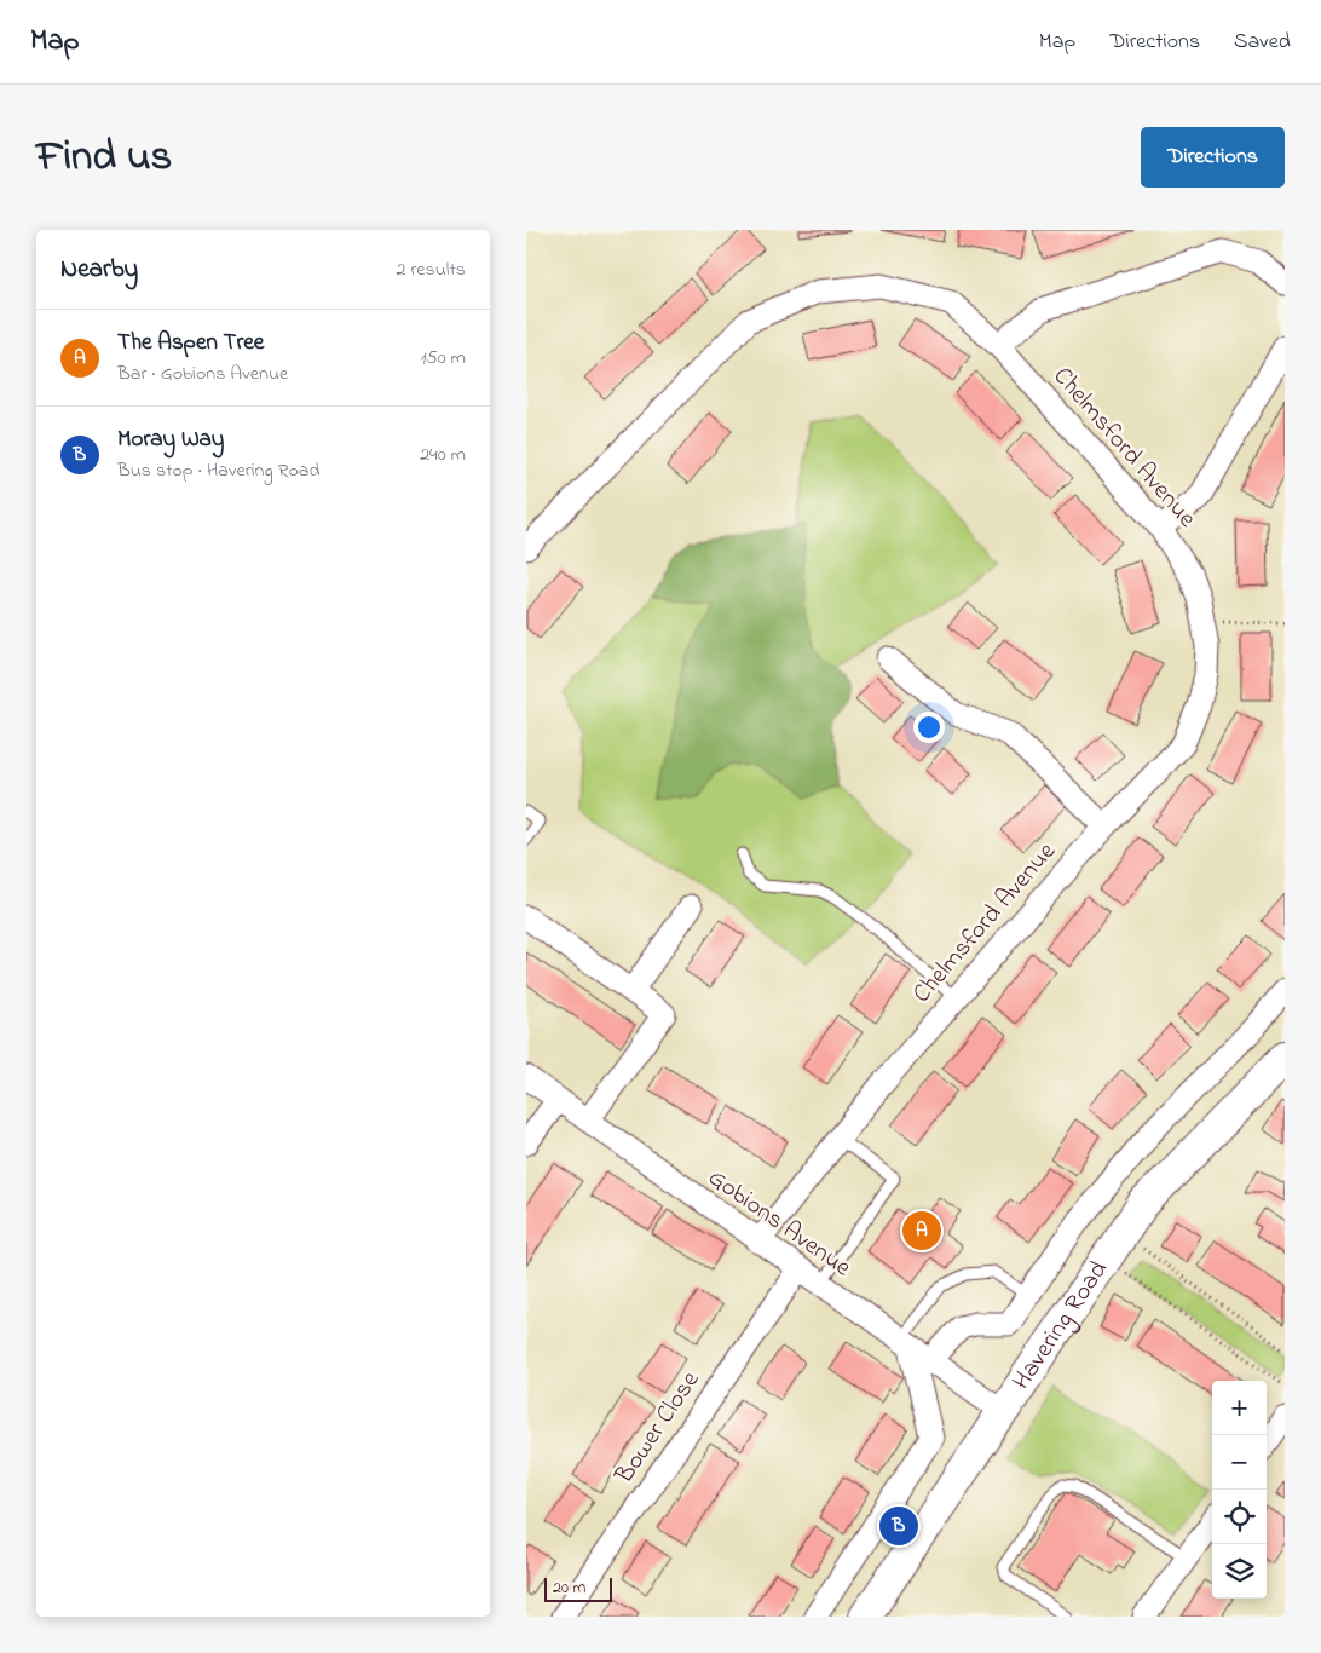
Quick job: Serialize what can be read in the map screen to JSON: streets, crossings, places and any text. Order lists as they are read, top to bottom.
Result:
{
  "streets": {
    "main road": ["Havering Road"],
    "street": ["Chelmsford Avenue", "Gobions Avenue", "Bower Close"]
  },
  "crossings": [
    ["Chelmsford Avenue", "Gobions Avenue"],
    ["Gobions Avenue", "Havering Road"],
    ["Gobions Avenue", "Bower Close"]
  ],
  "scale_bar": "20 m",
  "page": {
    "header": "Map",
    "nav": ["Map", "Directions", "Saved"],
    "title": "Find us",
    "buttons": "Directions",
    "heading": ["Nearby", "2 results"],
    "list": [
      {
        "mark": "A",
        "name": "The Aspen Tree",
        "note": "Bar · Gobions Avenue",
        "value": "150 m"
      },
      {
        "mark": "B",
        "name": "Moray Way",
        "note": "Bus stop · Havering Road",
        "value": "240 m"
      }
    ],
    "pins": ["A", "B"],
    "map_buttons": ["+", "−"],
    "scale": "20 m"
  }
}
